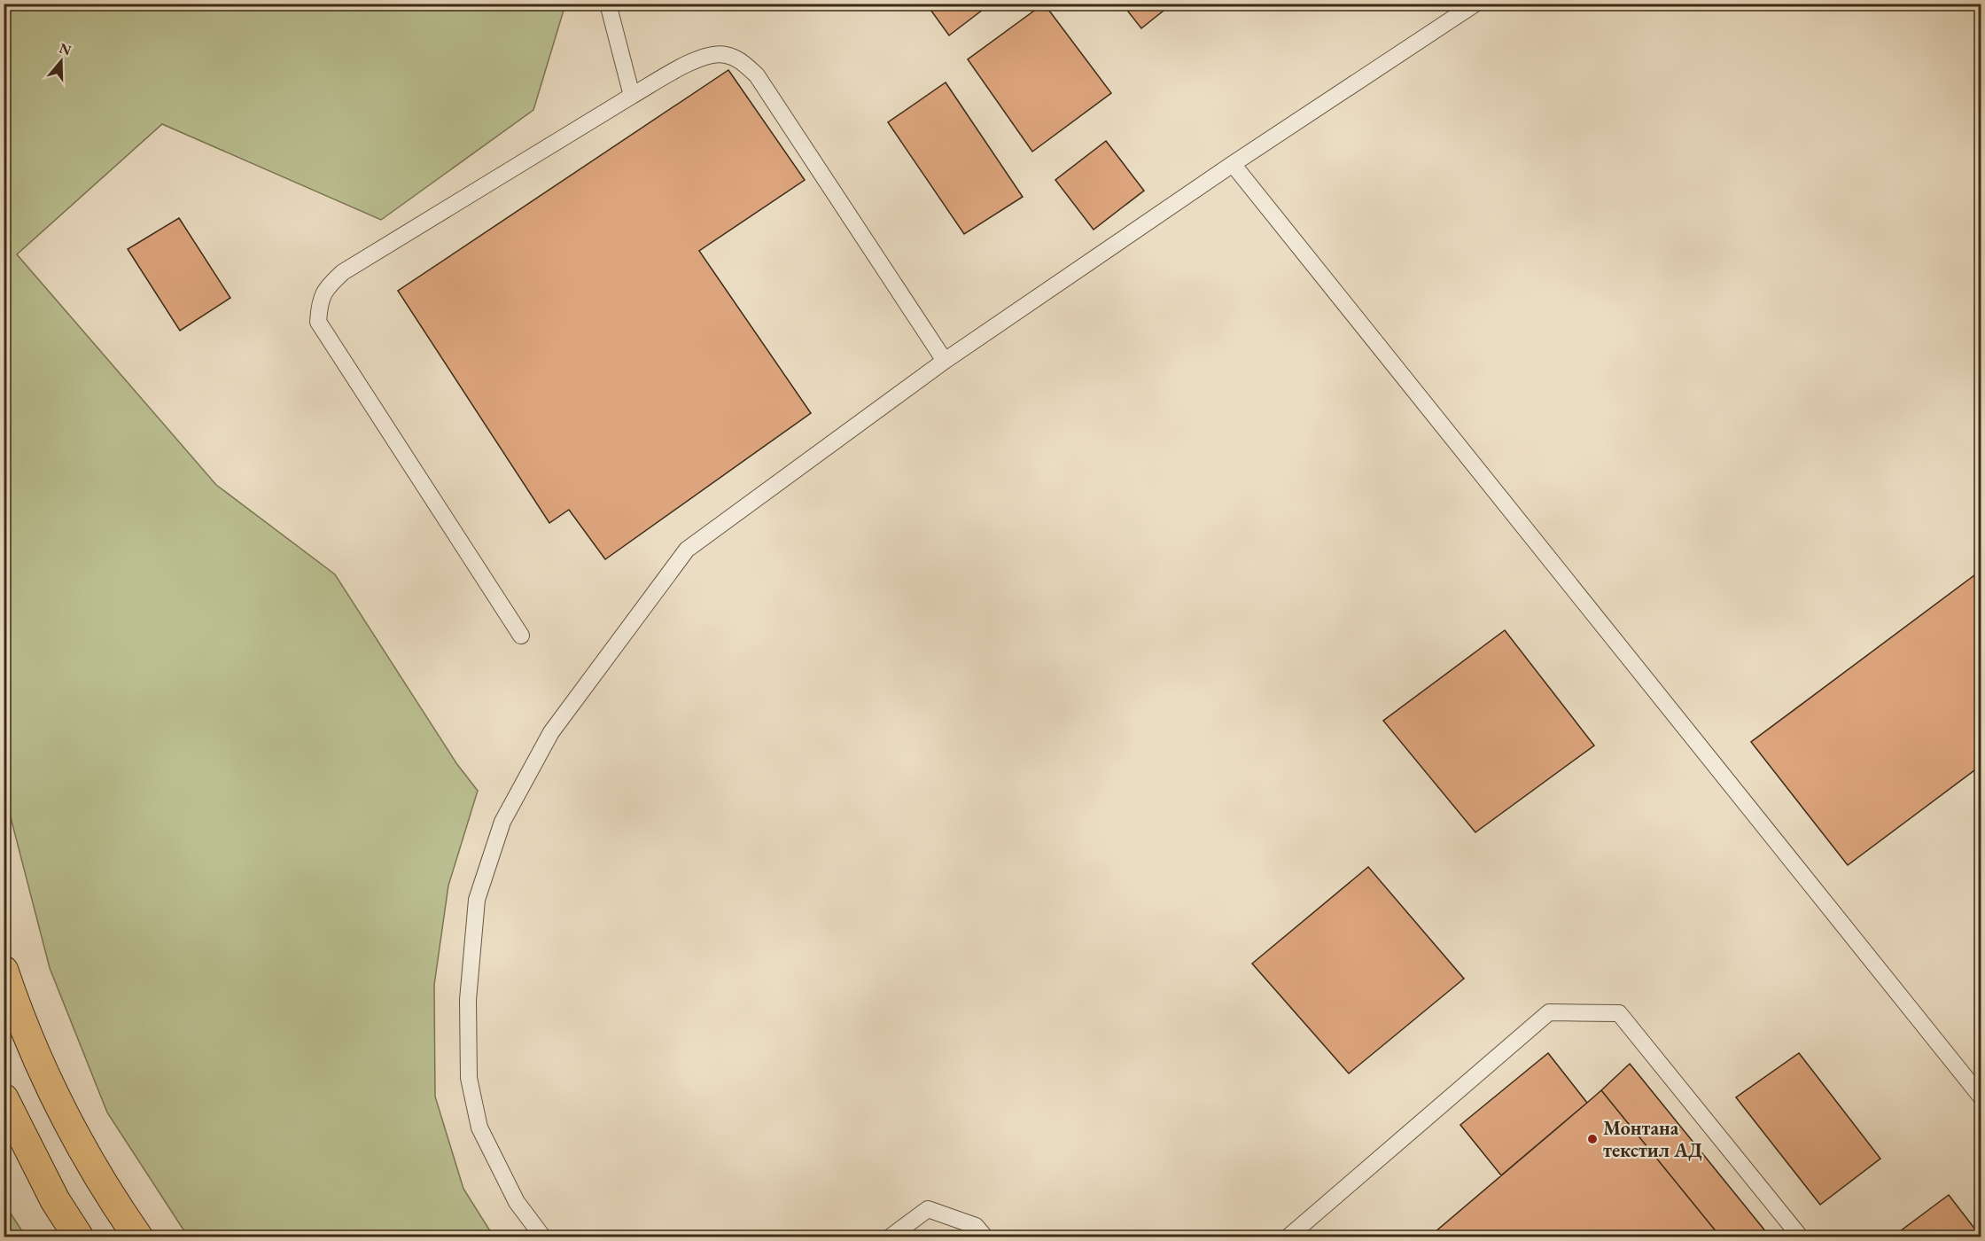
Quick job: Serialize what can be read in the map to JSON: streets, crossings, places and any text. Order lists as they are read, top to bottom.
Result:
{
  "places": ["Монтана текстил АД"],
  "north": "top"
}
